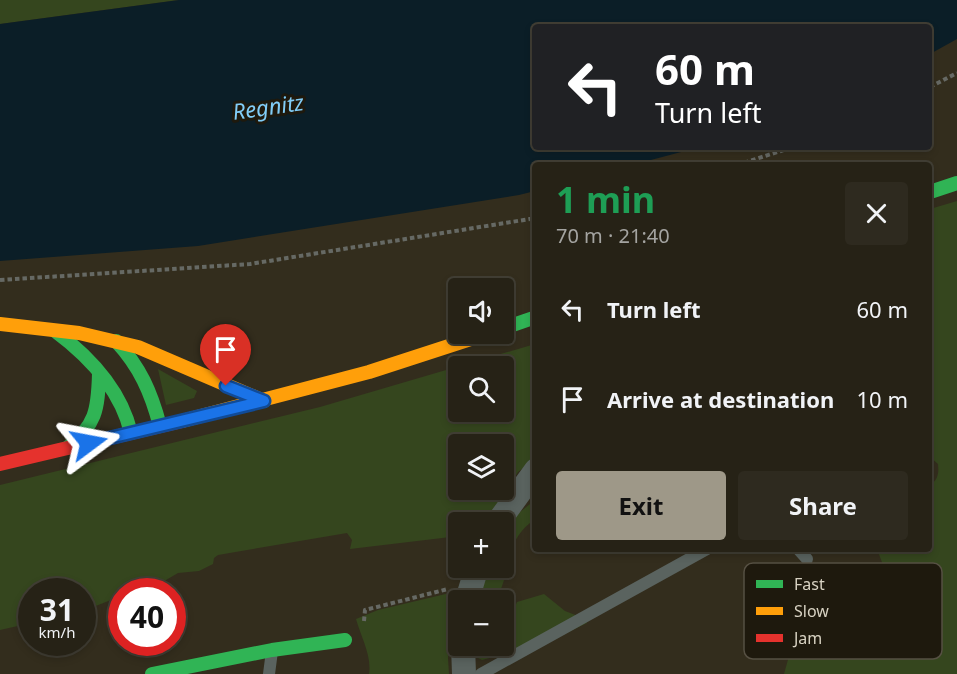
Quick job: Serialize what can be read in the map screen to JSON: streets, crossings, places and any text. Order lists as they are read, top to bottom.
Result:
{
  "water": ["Regnitz"],
  "legend": ["Fast", "Slow", "Jam"],
  "page": {
    "turn": ["60 m", "Turn left"],
    "heading": ["1 min", "70 m · 21:40"],
    "list": [
      {
        "name": "Turn left",
        "value": "60 m"
      },
      {
        "name": "Arrive at destination",
        "value": "10 m"
      }
    ],
    "map_buttons": ["+", "−"],
    "buttons": ["Exit", "Share"],
    "speed": "31 km/h",
    "limit": "40"
  }
}
